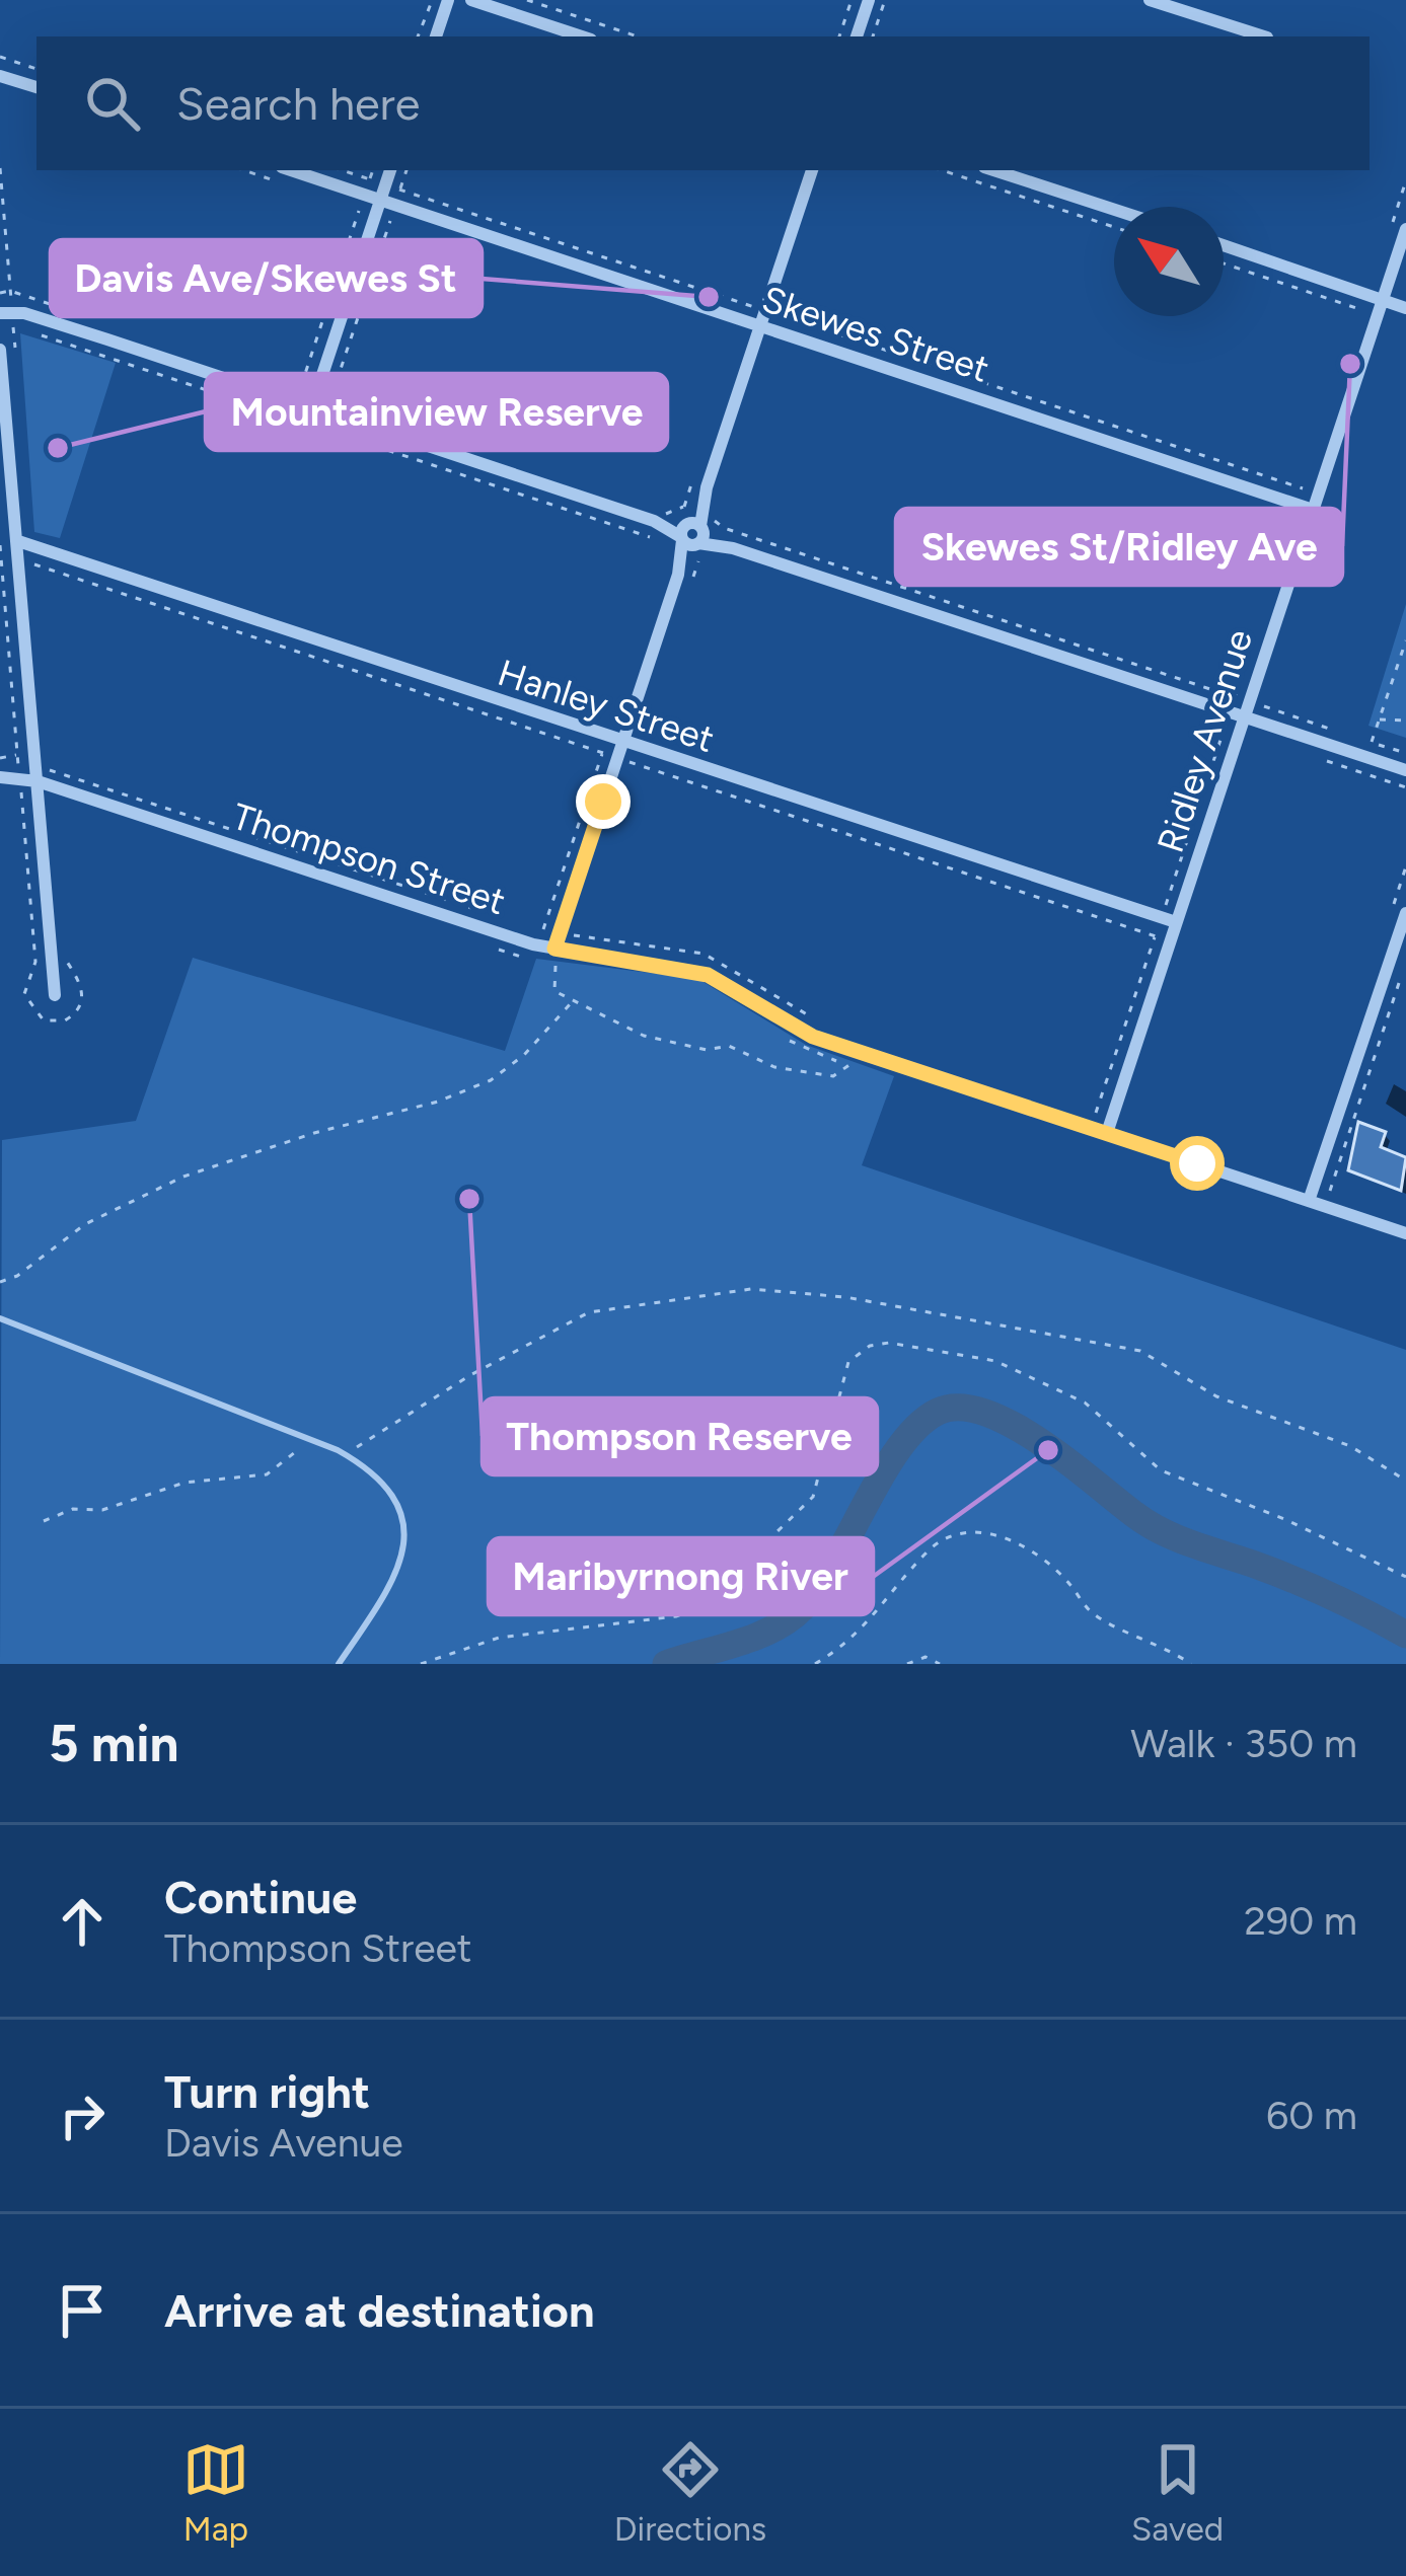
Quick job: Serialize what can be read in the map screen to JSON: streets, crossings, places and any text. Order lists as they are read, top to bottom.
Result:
{
  "streets": {
    "street": [
      "Skewes Street",
      "Hanley Street",
      "Ridley Avenue",
      "Thompson Street"
    ]
  },
  "crossings": [
    ["Skewes Street", "Ridley Avenue"],
    ["Hanley Street", "Ridley Avenue"],
    ["Ridley Avenue", "Thompson Street"]
  ],
  "places": [
    "Davis Ave/Skewes St",
    "Skewes St/Ridley Ave",
    "Mountainview Reserve",
    "Thompson Reserve",
    "Maribyrnong River"
  ],
  "north": "top left",
  "page": {
    "search": "Search here",
    "heading": ["5 min", "Walk · 350 m"],
    "list": [
      ["Continue", "Thompson Street", "290 m"],
      ["Turn right", "Davis Avenue", "60 m"],
      "Arrive at destination"
    ],
    "nav": ["Map", "Directions", "Saved"]
  }
}
